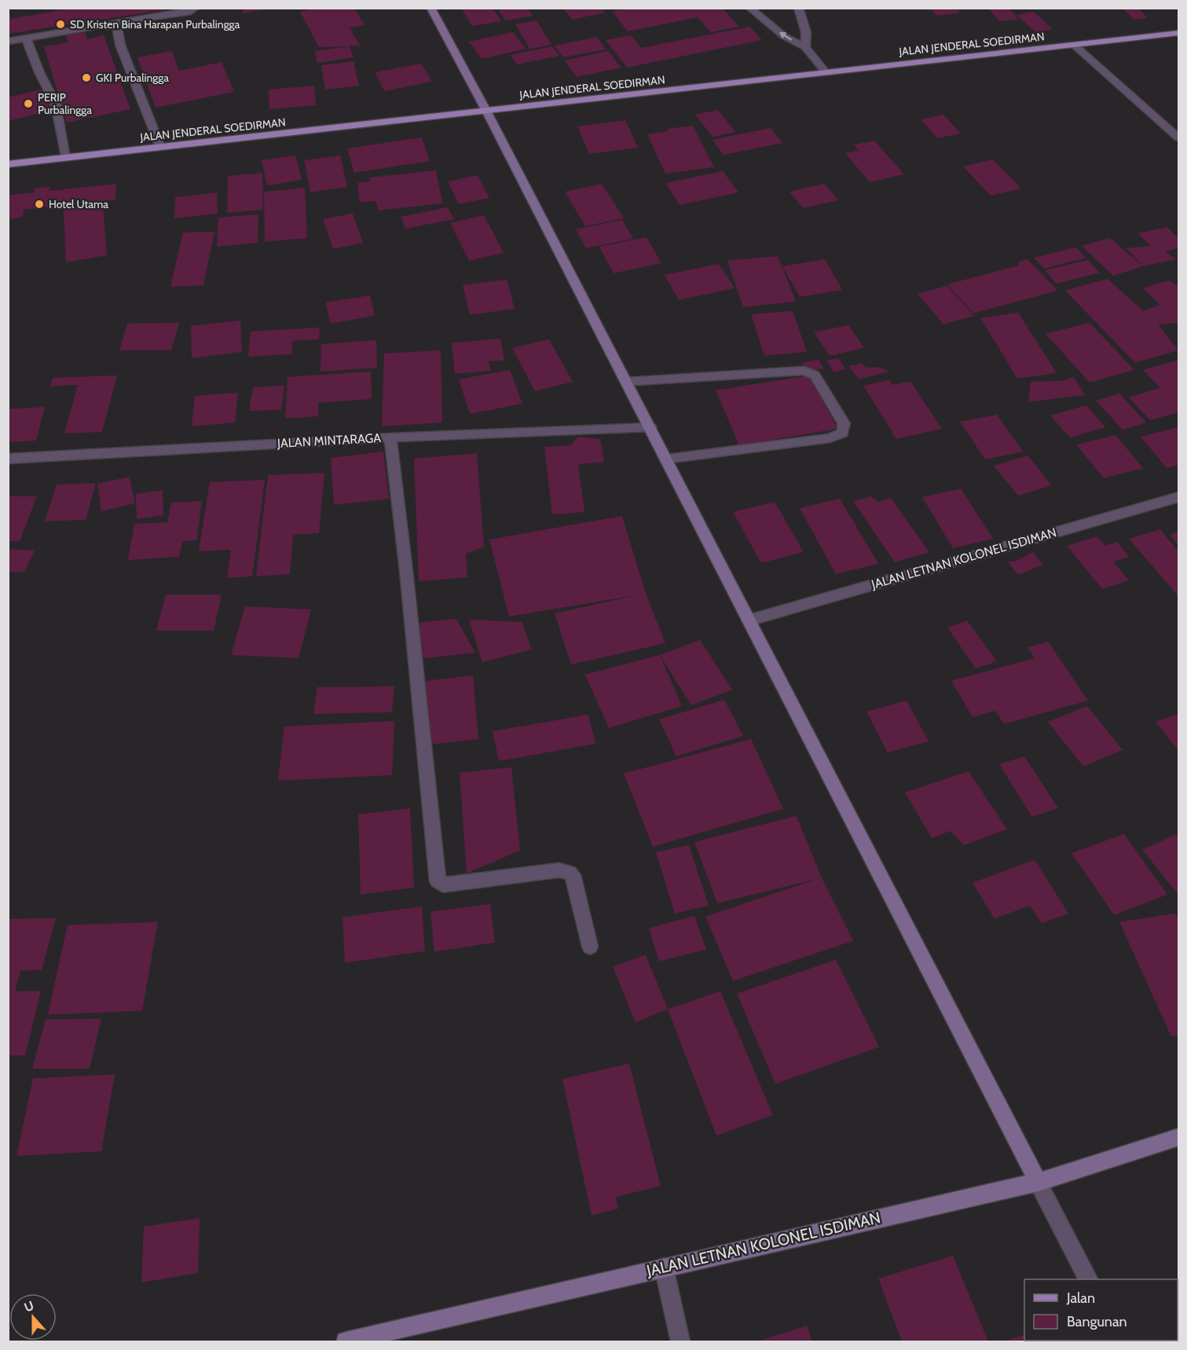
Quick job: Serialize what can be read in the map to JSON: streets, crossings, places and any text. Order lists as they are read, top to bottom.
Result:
{
  "streets": {
    "main road": ["JALAN JENDERAL SOEDIRMAN"],
    "street": ["JALAN MINTARAGA", "JALAN LETNAN KOLONEL ISDIMAN"]
  },
  "places": [
    "SD Kristen Bina Harapan Purbalingga",
    "GKI Purbalingga",
    "PERIP Purbalingga",
    "Hotel Utama"
  ],
  "legend": ["Jalan", "Bangunan"],
  "north": "top"
}
